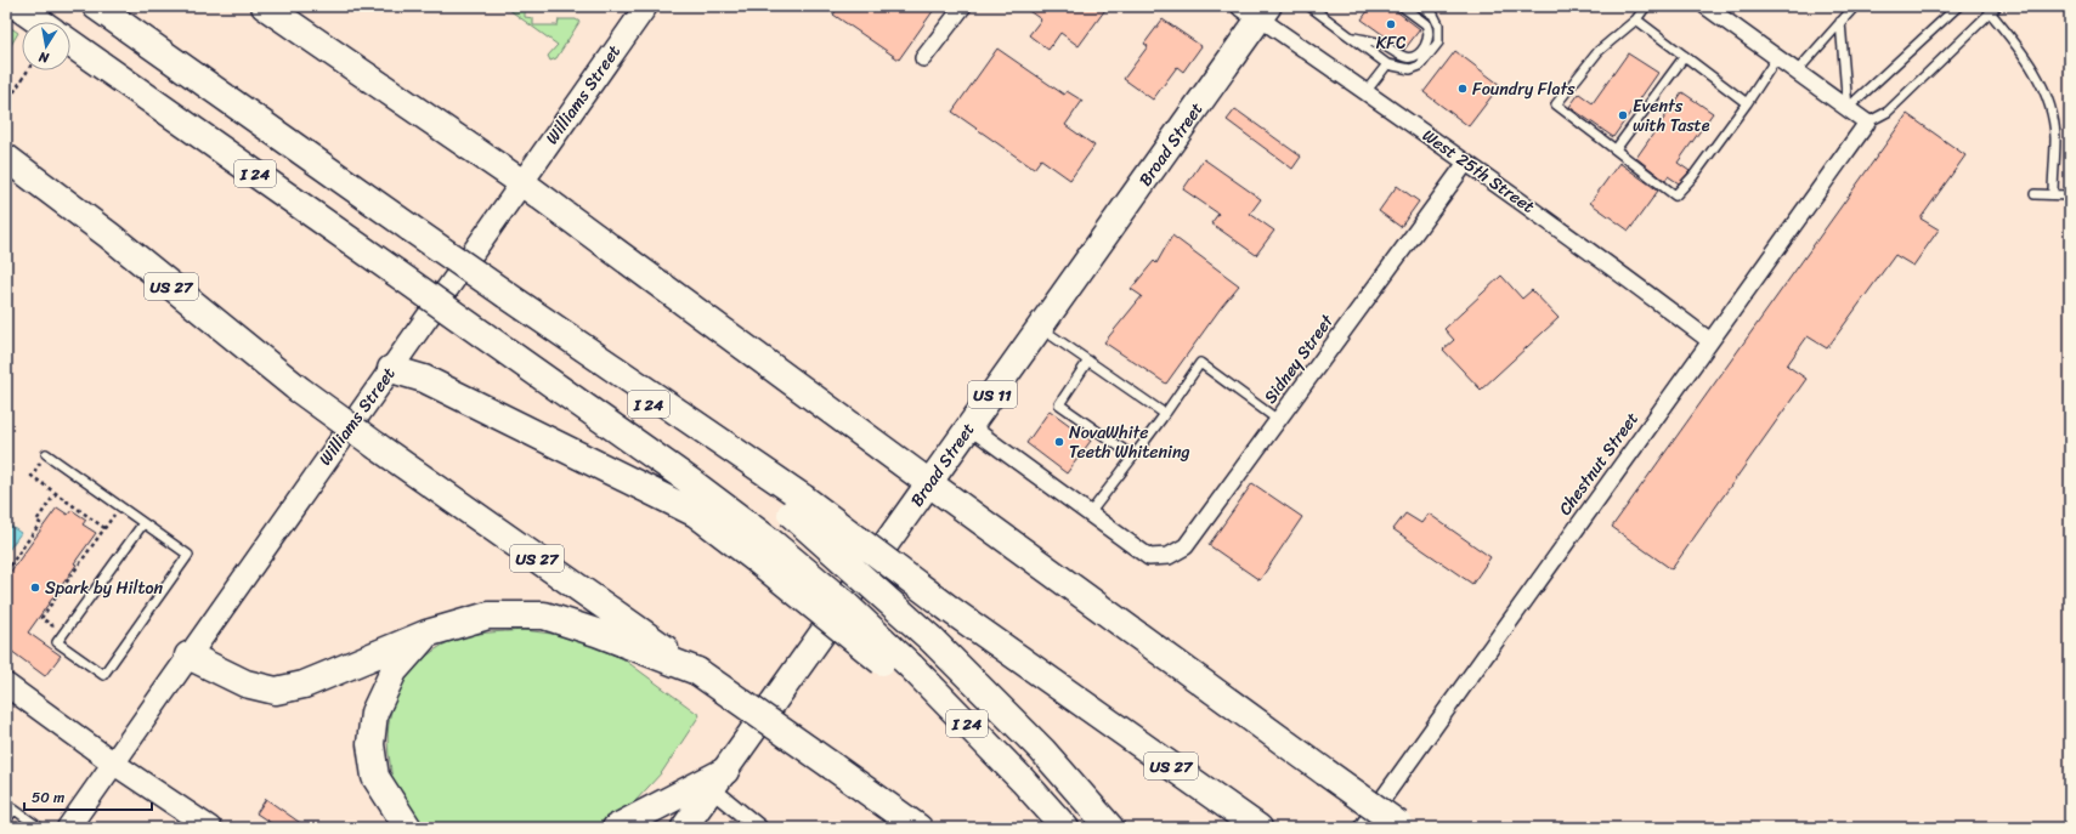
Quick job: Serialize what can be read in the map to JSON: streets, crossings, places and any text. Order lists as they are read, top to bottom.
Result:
{
  "streets": {
    "highway": ["I 24", "US 27"],
    "main road": ["Broad Street", "US 11"],
    "street": [
      "Williams Street",
      "West 25th Street",
      "Sidney Street",
      "Chestnut Street"
    ]
  },
  "crossings": [
    ["Broad Street", "West 25th Street"],
    ["West 25th Street", "Sidney Street"],
    ["West 25th Street", "Chestnut Street"],
    ["I 24", "US 27"]
  ],
  "places": [
    "KFC",
    "Foundry Flats",
    "Events with Taste",
    "NovaWhite Teeth Whitening",
    "Spark by Hilton"
  ],
  "scale_bar": "50 m",
  "north": "bottom"
}
